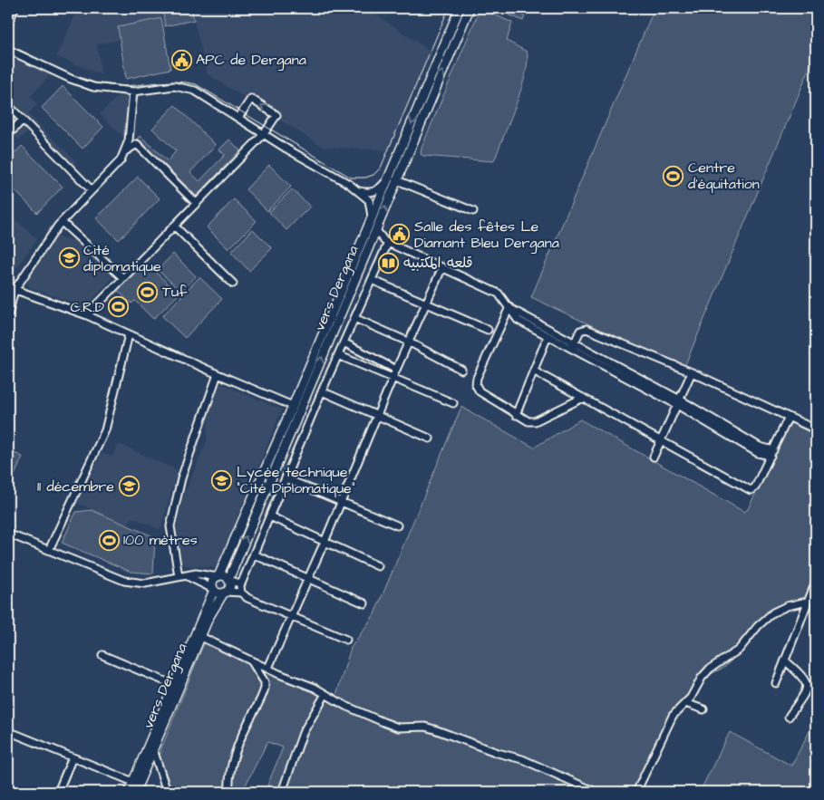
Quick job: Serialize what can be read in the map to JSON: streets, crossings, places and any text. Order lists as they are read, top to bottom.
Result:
{
  "streets": {
    "main road": ["vers Dergana"]
  },
  "places": {
    "public building": ["APC de Dergana", "Salle des fêtes Le Diamant Bleu Dergana"],
    "sports": [
      "Centre d'équitation",
      "Tuf",
      "C.R.D",
      "100 mètres"
    ],
    "school or university": ["Cité diplomatique", "Lycée technique \"Cité Diplomatique\"", "11 décembre"],
    "library": ["قلعه المكتبيه"]
  }
}
